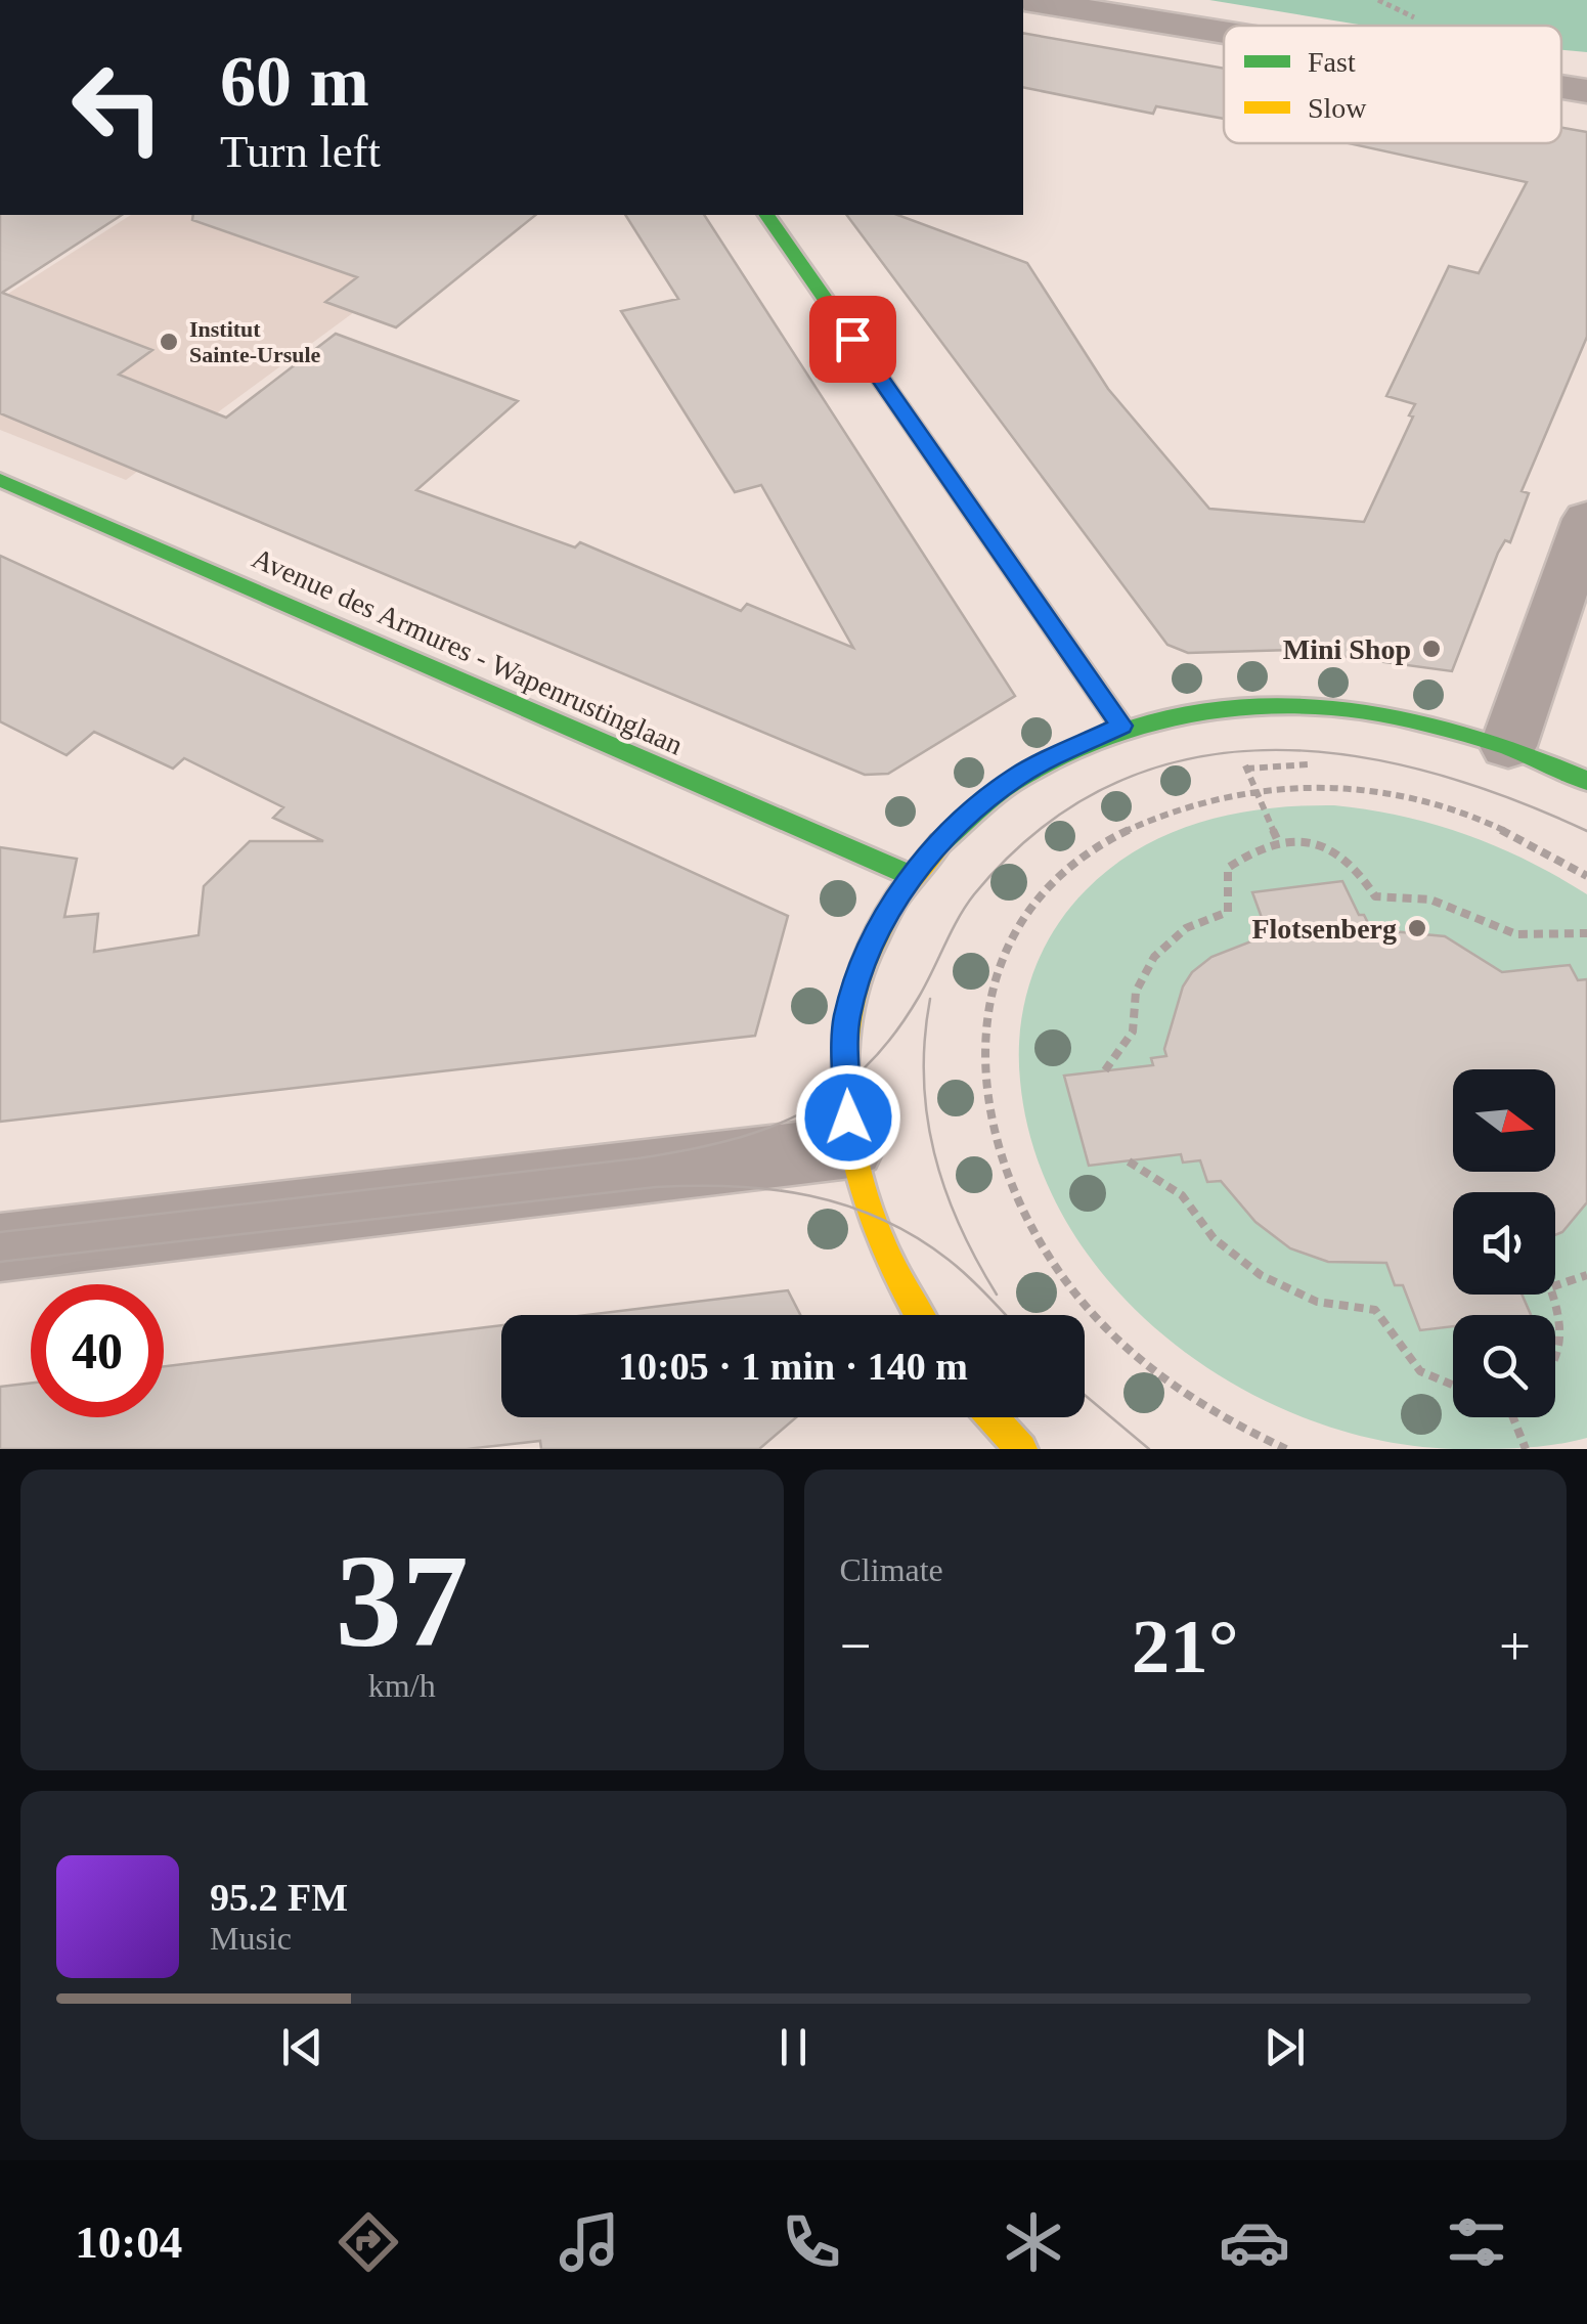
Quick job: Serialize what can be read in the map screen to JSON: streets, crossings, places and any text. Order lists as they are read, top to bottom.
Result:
{
  "streets": {
    "street": ["Avenue des Armures - Wapenrustinglaan"]
  },
  "places": ["Institut Sainte-Ursule", "Mini Shop", "Flotsenberg"],
  "legend": ["Fast", "Slow"],
  "north": "right",
  "page": {
    "turn": ["60 m", "Turn left"],
    "limit": "40",
    "trip": "10:05 · 1 min · 140 m",
    "tile": [
      ["37", "km/h"],
      "Climate"
    ],
    "heat": ["−", "21°", "+"],
    "song": ["95.2 FM", "Music"],
    "tabs": "10:04"
  }
}
